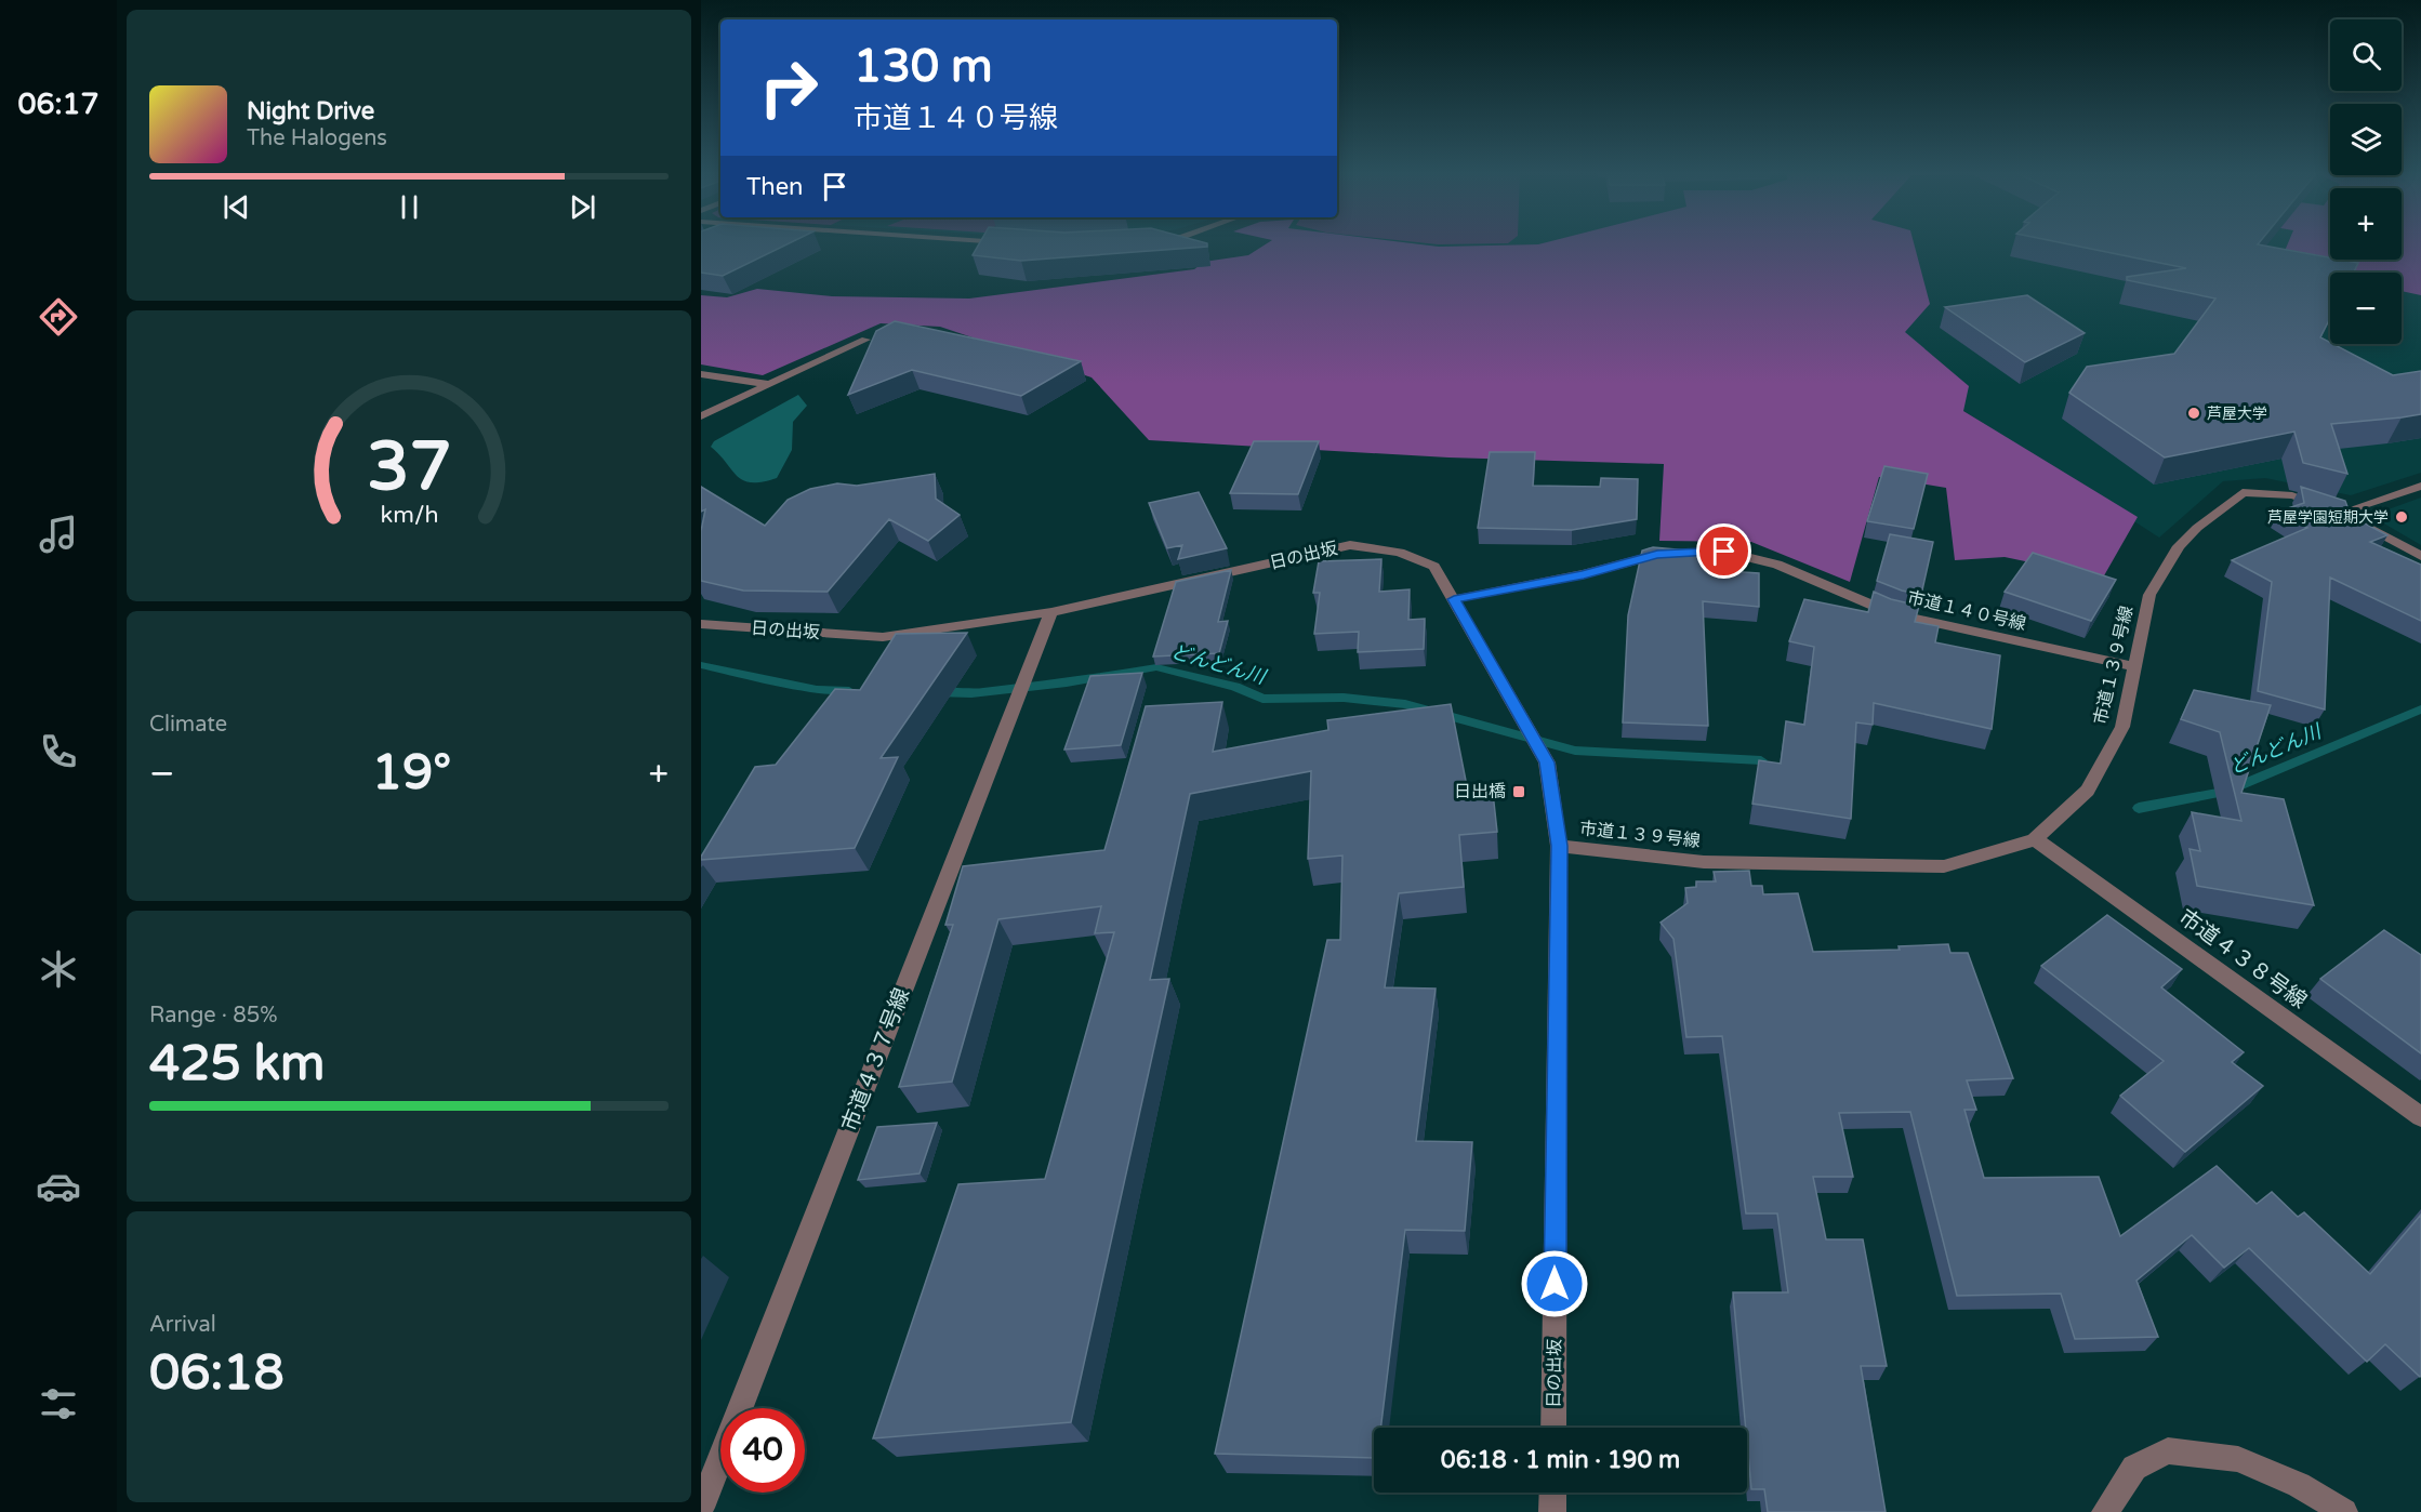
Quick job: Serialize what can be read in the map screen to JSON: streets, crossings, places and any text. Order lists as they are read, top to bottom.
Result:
{
  "streets": {
    "street": [
      "日の出坂",
      "市道１４０号線",
      "市道１３９号線",
      "市道４３８号線",
      "市道４３７号線"
    ]
  },
  "crossings": [
    ["日の出坂", "市道１４０号線"],
    ["日の出坂", "市道１３９号線"],
    ["日の出坂", "市道４３７号線"],
    ["市道１４０号線", "市道１３９号線"],
    ["市道１３９号線", "市道４３８号線"]
  ],
  "water": ["どんどん川"],
  "places": {
    "other": ["芦屋大学", "芦屋学園短期大学"],
    "transit": ["日出橋"]
  },
  "page": {
    "tabs": "06:17",
    "map_buttons": ["+", "−"],
    "turn": ["130 m", "市道１４０号線"],
    "song": ["Night Drive", "The Halogens"],
    "then": "Then",
    "tile": [
      "Climate",
      ["Range · 85%", "425 km"],
      ["Arrival", "06:18"]
    ],
    "heat": ["−", "19°", "+"],
    "limit": "40",
    "trip": "06:18 · 1 min · 190 m",
    "gauge": ["37", "km/h"]
  }
}
